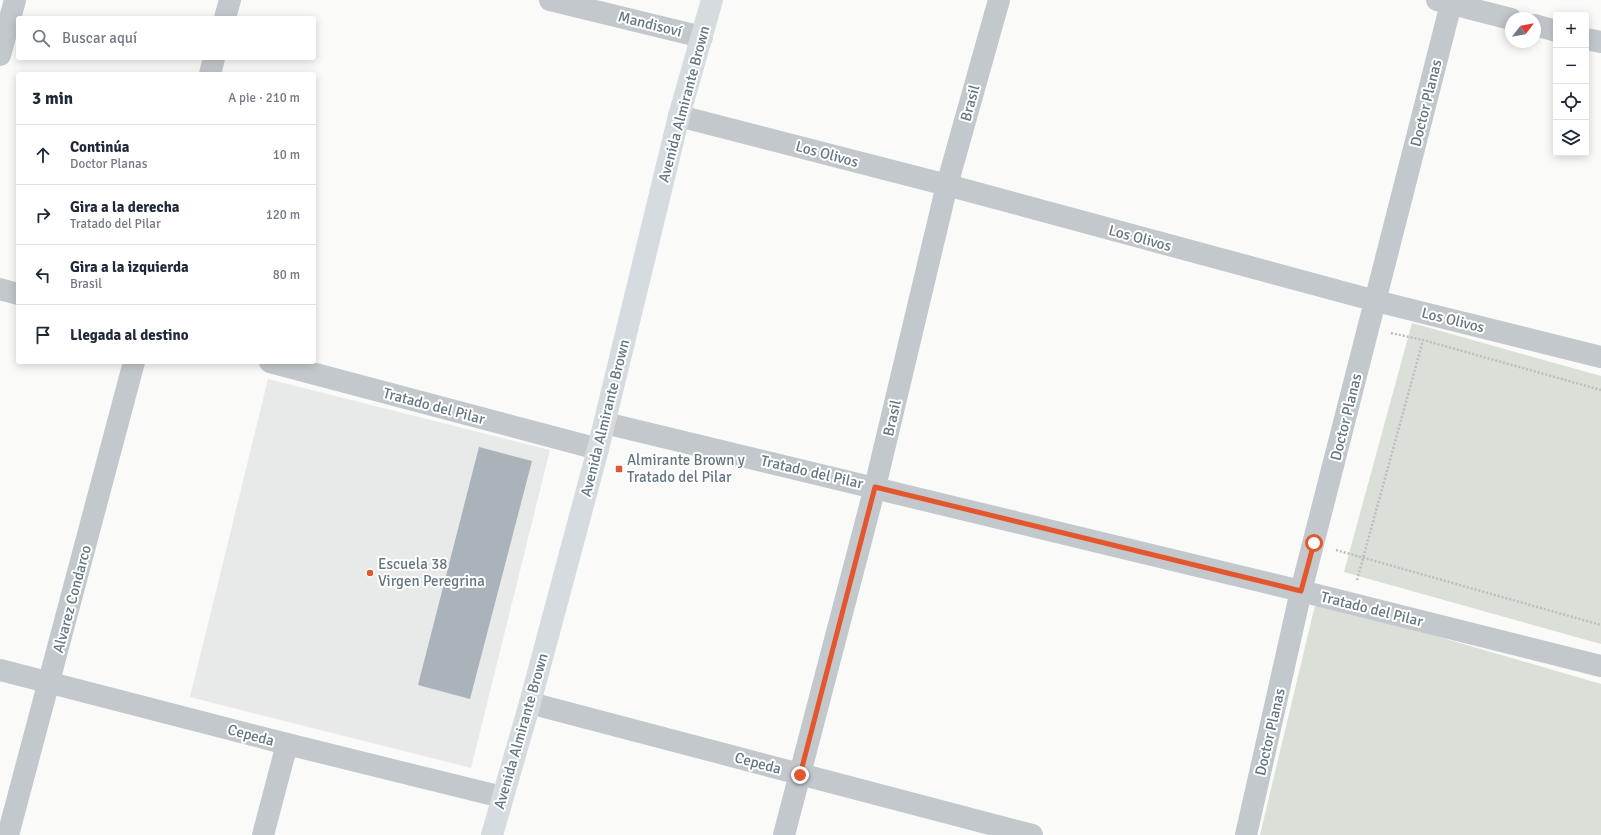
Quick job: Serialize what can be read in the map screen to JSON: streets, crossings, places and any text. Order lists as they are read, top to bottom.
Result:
{
  "streets": {
    "main road": ["Avenida Almirante Brown"],
    "street": [
      "Mandisoví",
      "Brasil",
      "Doctor Planas",
      "Los Olivos",
      "Tratado del Pilar",
      "Alvarez Condarco",
      "Cepeda"
    ]
  },
  "crossings": [
    ["Mandisoví", "Avenida Almirante Brown"],
    ["Brasil", "Los Olivos"],
    ["Brasil", "Tratado del Pilar"],
    ["Brasil", "Cepeda"],
    ["Doctor Planas", "Los Olivos"],
    ["Doctor Planas", "Tratado del Pilar"],
    ["Avenida Almirante Brown", "Los Olivos"],
    ["Avenida Almirante Brown", "Tratado del Pilar"],
    ["Avenida Almirante Brown", "Cepeda"],
    ["Alvarez Condarco", "Cepeda"]
  ],
  "places": {
    "transit": ["Almirante Brown y Tratado del Pilar"],
    "other": ["Escuela 38 Virgen Peregrina"]
  },
  "north": "top right",
  "page": {
    "map_buttons": ["+", "−"],
    "search": "Buscar aquí",
    "heading": ["3 min", "A pie · 210 m"],
    "list": [
      ["Continúa", "Doctor Planas", "10 m"],
      ["Gira a la derecha", "Tratado del Pilar", "120 m"],
      ["Gira a la izquierda", "Brasil", "80 m"],
      "Llegada al destino"
    ]
  }
}
